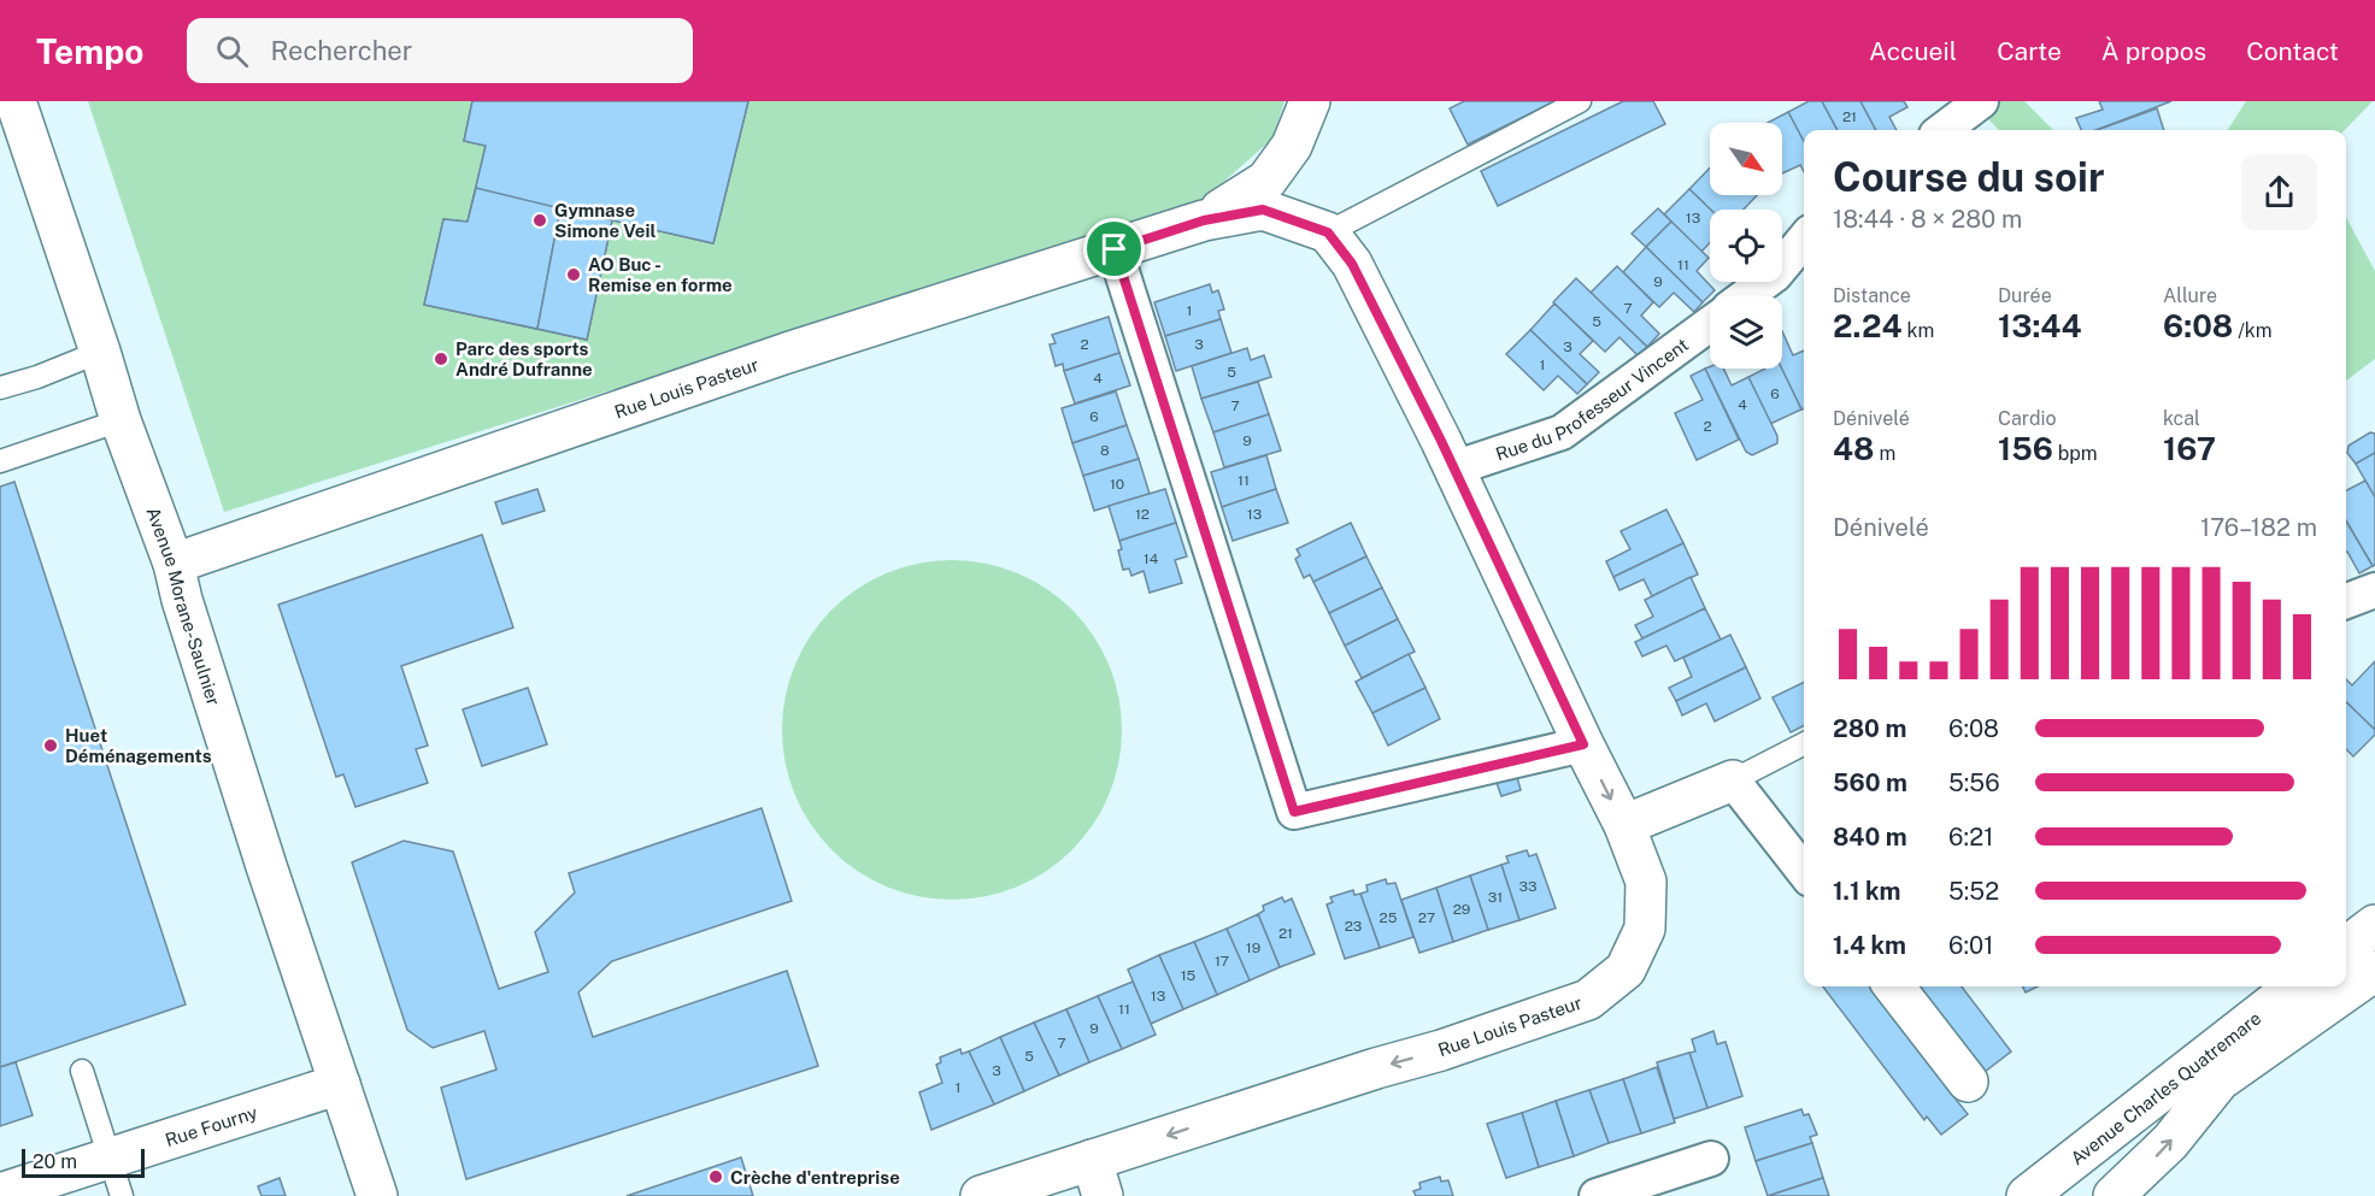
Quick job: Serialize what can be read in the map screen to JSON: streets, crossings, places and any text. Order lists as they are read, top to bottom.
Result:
{
  "streets": {
    "street": [
      "Rue Louis Pasteur",
      "Rue du Professeur Vincent",
      "Avenue Morane-Saulnier",
      "Avenue Charles Quatremare",
      "Rue Fourny"
    ]
  },
  "crossings": [
    ["Rue Louis Pasteur", "Rue du Professeur Vincent"],
    ["Rue Louis Pasteur", "Avenue Morane-Saulnier"],
    ["Avenue Morane-Saulnier", "Rue Fourny"]
  ],
  "places": [
    "Gymnase Simone Veil",
    "AO Buc - Remise en forme",
    "Parc des sports André Dufranne",
    "Huet Déménagements",
    "Crèche d'entreprise"
  ],
  "house_numbers": [
    "21",
    "13",
    "11",
    "9",
    "7",
    "1",
    "5",
    "2",
    "3",
    "3",
    "1",
    "5",
    "4",
    "6",
    "4",
    "7",
    "6",
    "2",
    "9",
    "8",
    "11",
    "10",
    "12",
    "13",
    "14",
    "33",
    "31",
    "29",
    "25",
    "27",
    "23",
    "21",
    "19",
    "17",
    "15",
    "13",
    "11",
    "9",
    "7",
    "5",
    "3",
    "1"
  ],
  "scale_bar": "20 m",
  "north": "bottom right",
  "page": {
    "header": "Tempo",
    "search": "Rechercher",
    "nav": [
      "Accueil",
      "Carte",
      "À propos",
      "Contact"
    ],
    "heading": ["Course du soir", "18:44 · 8 × 280 m"],
    "stats": [
      ["Distance", "2.24 km"],
      ["Durée", "13:44"],
      ["Allure", "6:08 /km"],
      ["Dénivelé", "48 m"],
      ["Cardio", "156 bpm"],
      ["kcal", "167"]
    ],
    "chart": ["Dénivelé", "176–182 m"],
    "list": [
      {
        "name": "280 m",
        "note": "6:08"
      },
      {
        "name": "560 m",
        "note": "5:56"
      },
      {
        "name": "840 m",
        "note": "6:21"
      },
      {
        "name": "1.1 km",
        "note": "5:52"
      },
      {
        "name": "1.4 km",
        "note": "6:01"
      }
    ],
    "scale": "20 m"
  }
}
